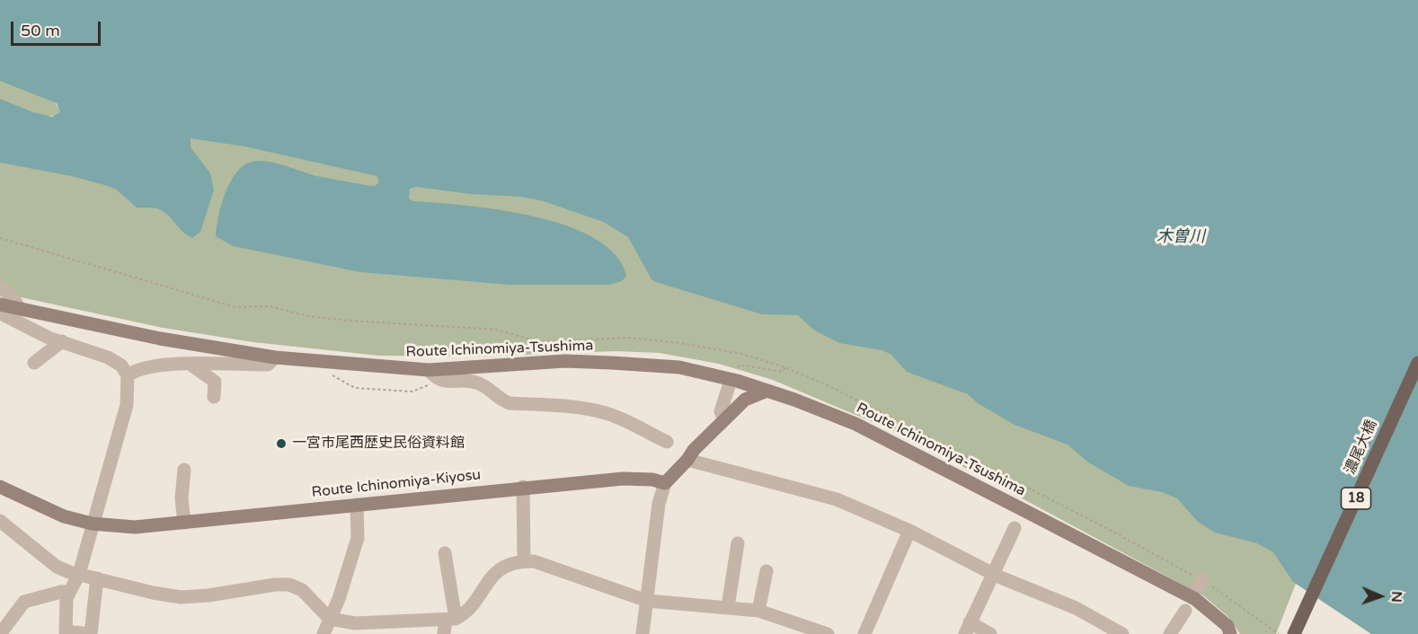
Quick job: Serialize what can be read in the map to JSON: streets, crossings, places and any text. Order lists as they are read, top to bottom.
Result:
{
  "streets": {
    "main road": [
      "Route Ichinomiya-Tsushima",
      "濃尾大橋",
      "Route Ichinomiya-Kiyosu",
      "18"
    ]
  },
  "water": ["木曽川"],
  "places": ["一宮市尾西歴史民俗資料館"],
  "scale_bar": "50 m",
  "north": "right"
}
